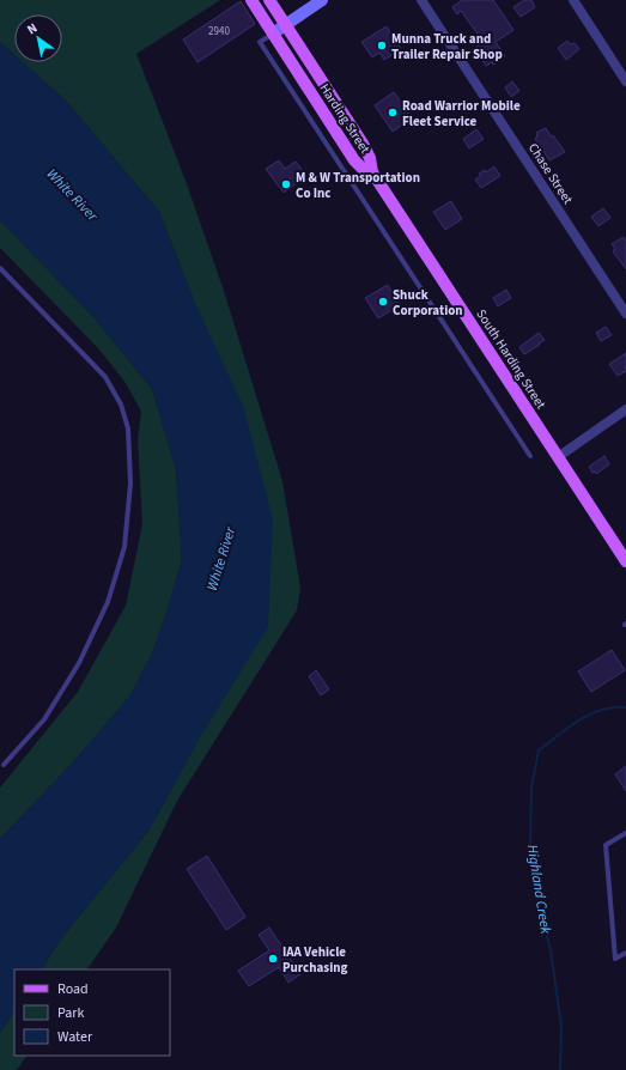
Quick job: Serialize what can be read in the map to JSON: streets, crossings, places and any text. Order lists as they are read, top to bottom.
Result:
{
  "streets": {
    "main road": ["Harding Street", "South Harding Street"],
    "street": ["Chase Street"]
  },
  "crossings": [
    ["Harding Street", "South Harding Street"]
  ],
  "water": ["White River", "Highland Creek"],
  "places": [
    "Munna Truck and Trailer Repair Shop",
    "Road Warrior Mobile Fleet Service",
    "M & W Transportation Co Inc",
    "Shuck Corporation",
    "IAA Vehicle Purchasing"
  ],
  "house_numbers": ["2940"],
  "legend": ["Road", "Park", "Water"],
  "north": "top left"
}
